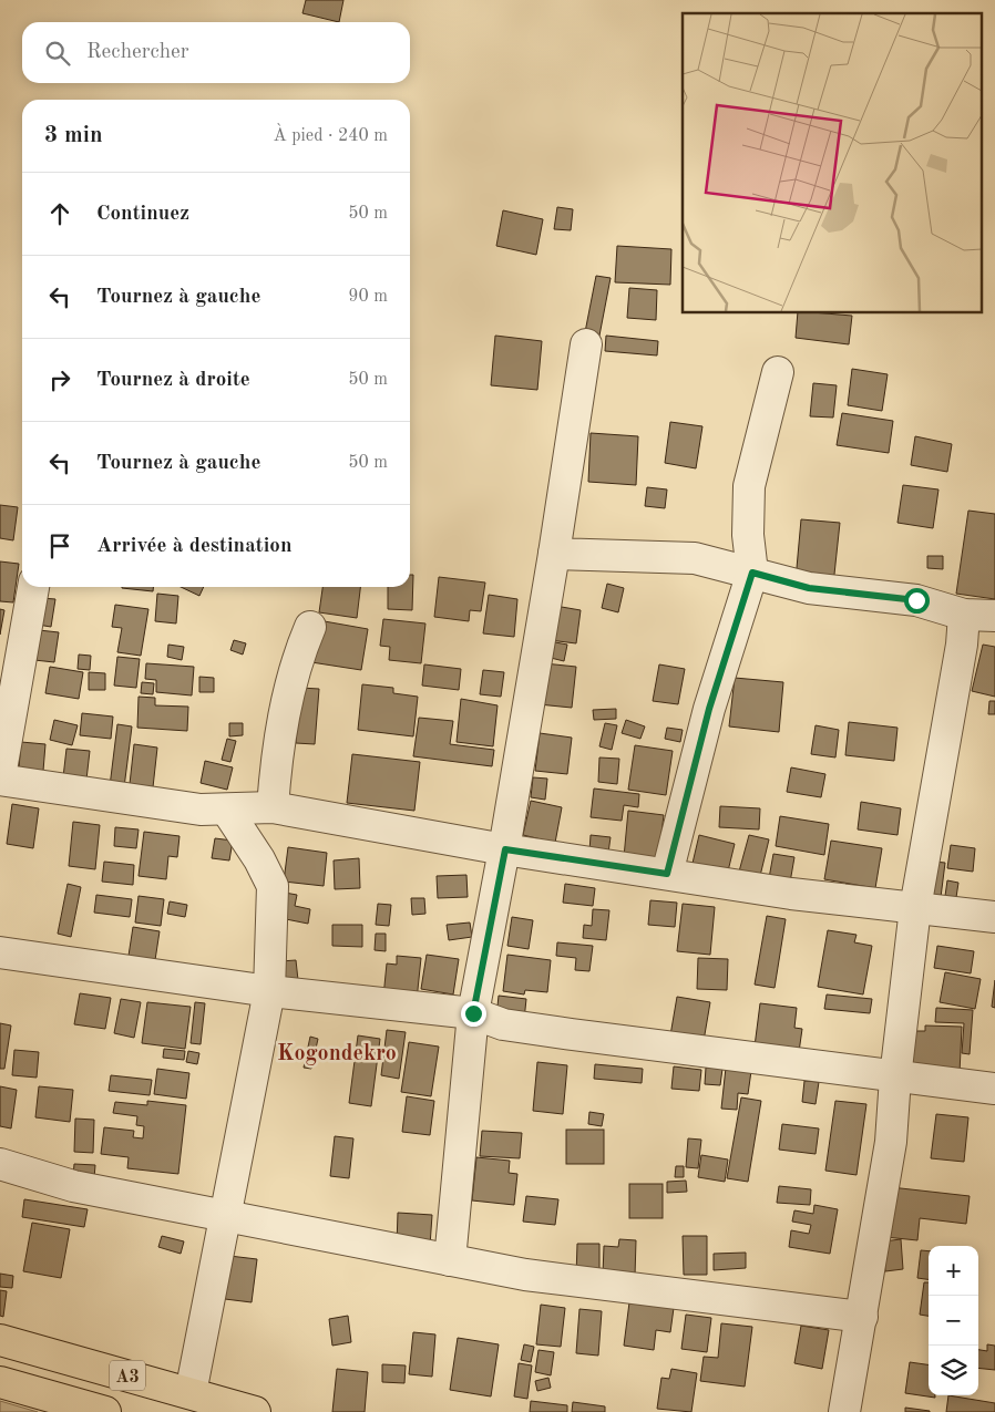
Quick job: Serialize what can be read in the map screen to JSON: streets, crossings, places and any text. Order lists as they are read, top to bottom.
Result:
{
  "streets": {
    "highway": ["A3"]
  },
  "districts": ["Kogondekro"],
  "page": {
    "search": "Rechercher",
    "heading": ["3 min", "À pied · 240 m"],
    "list": [
      ["Continuez", "50 m"],
      ["Tournez à gauche", "90 m"],
      ["Tournez à droite", "50 m"],
      ["Tournez à gauche", "50 m"],
      "Arrivée à destination"
    ],
    "map_buttons": ["+", "−"]
  }
}
